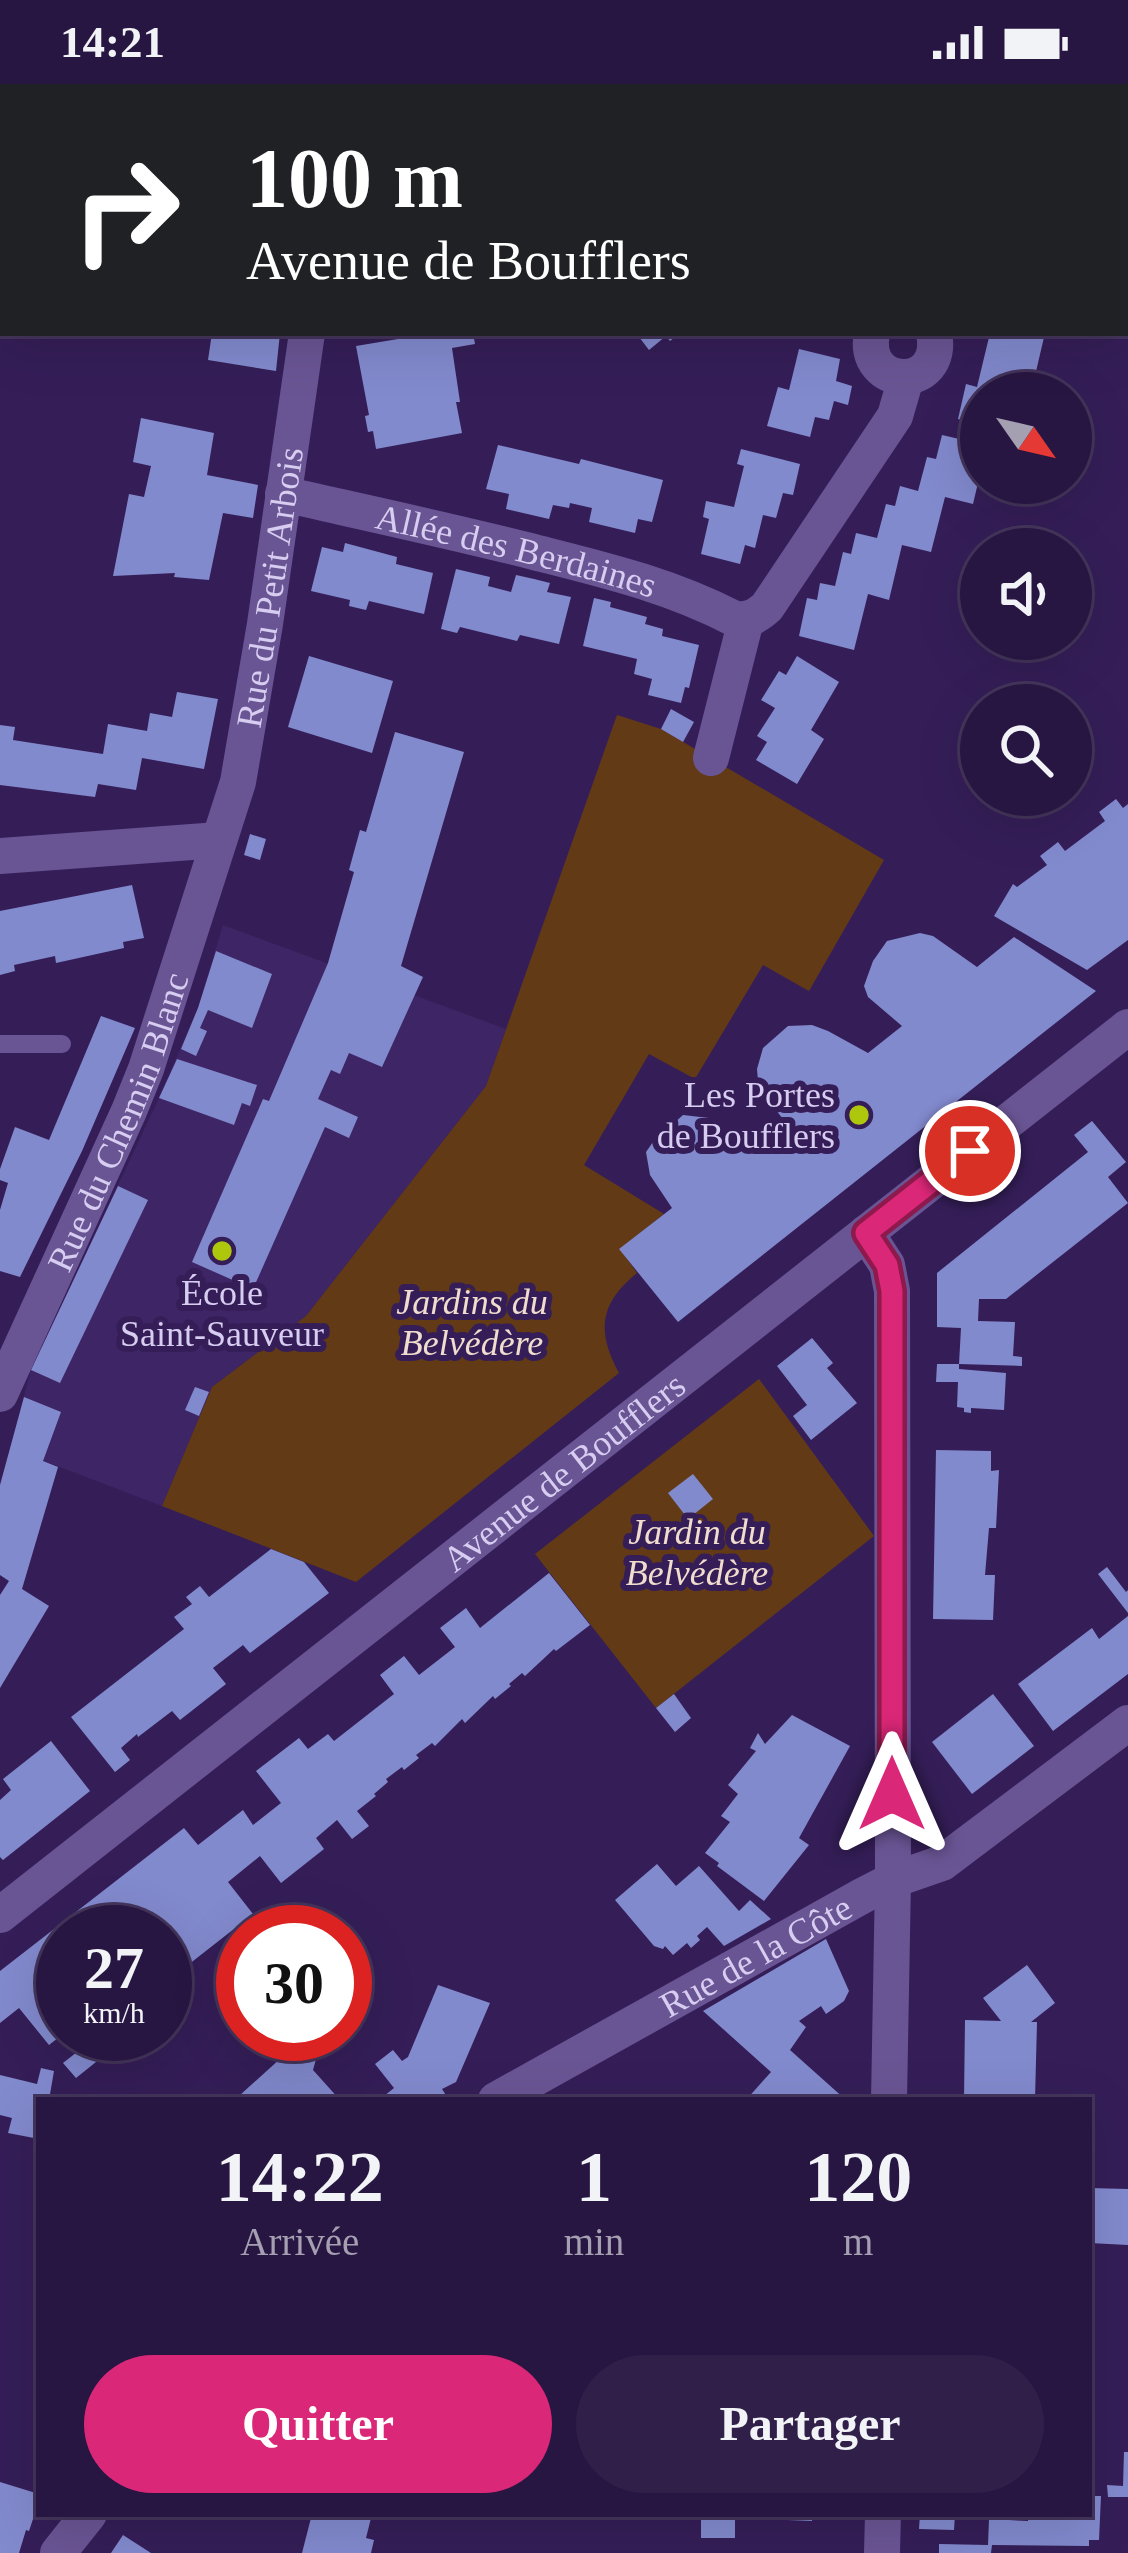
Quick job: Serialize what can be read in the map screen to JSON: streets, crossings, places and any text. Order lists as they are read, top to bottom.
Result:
{
  "streets": {
    "street": [
      "Allée des Berdaines",
      "Rue du Petit Arbois",
      "Rue du Chemin Blanc",
      "Avenue de Boufflers",
      "Rue de la Côte"
    ]
  },
  "crossings": [
    ["Allée des Berdaines", "Rue du Petit Arbois"],
    ["Rue du Petit Arbois", "Rue du Chemin Blanc"]
  ],
  "parks": ["Jardins du Belvédère", "Jardin du Belvédère"],
  "places": ["Les Portes de Boufflers", "École Saint-Sauveur"],
  "north": "bottom right",
  "page": {
    "status": "14:21",
    "turn": ["100 m", "Avenue de Boufflers"],
    "speed": "27 km/h",
    "limit": "30",
    "eta": [
      "14:22",
      "Arrivée",
      "1",
      "min",
      "120",
      "m"
    ],
    "buttons": ["Quitter", "Partager"]
  }
}
